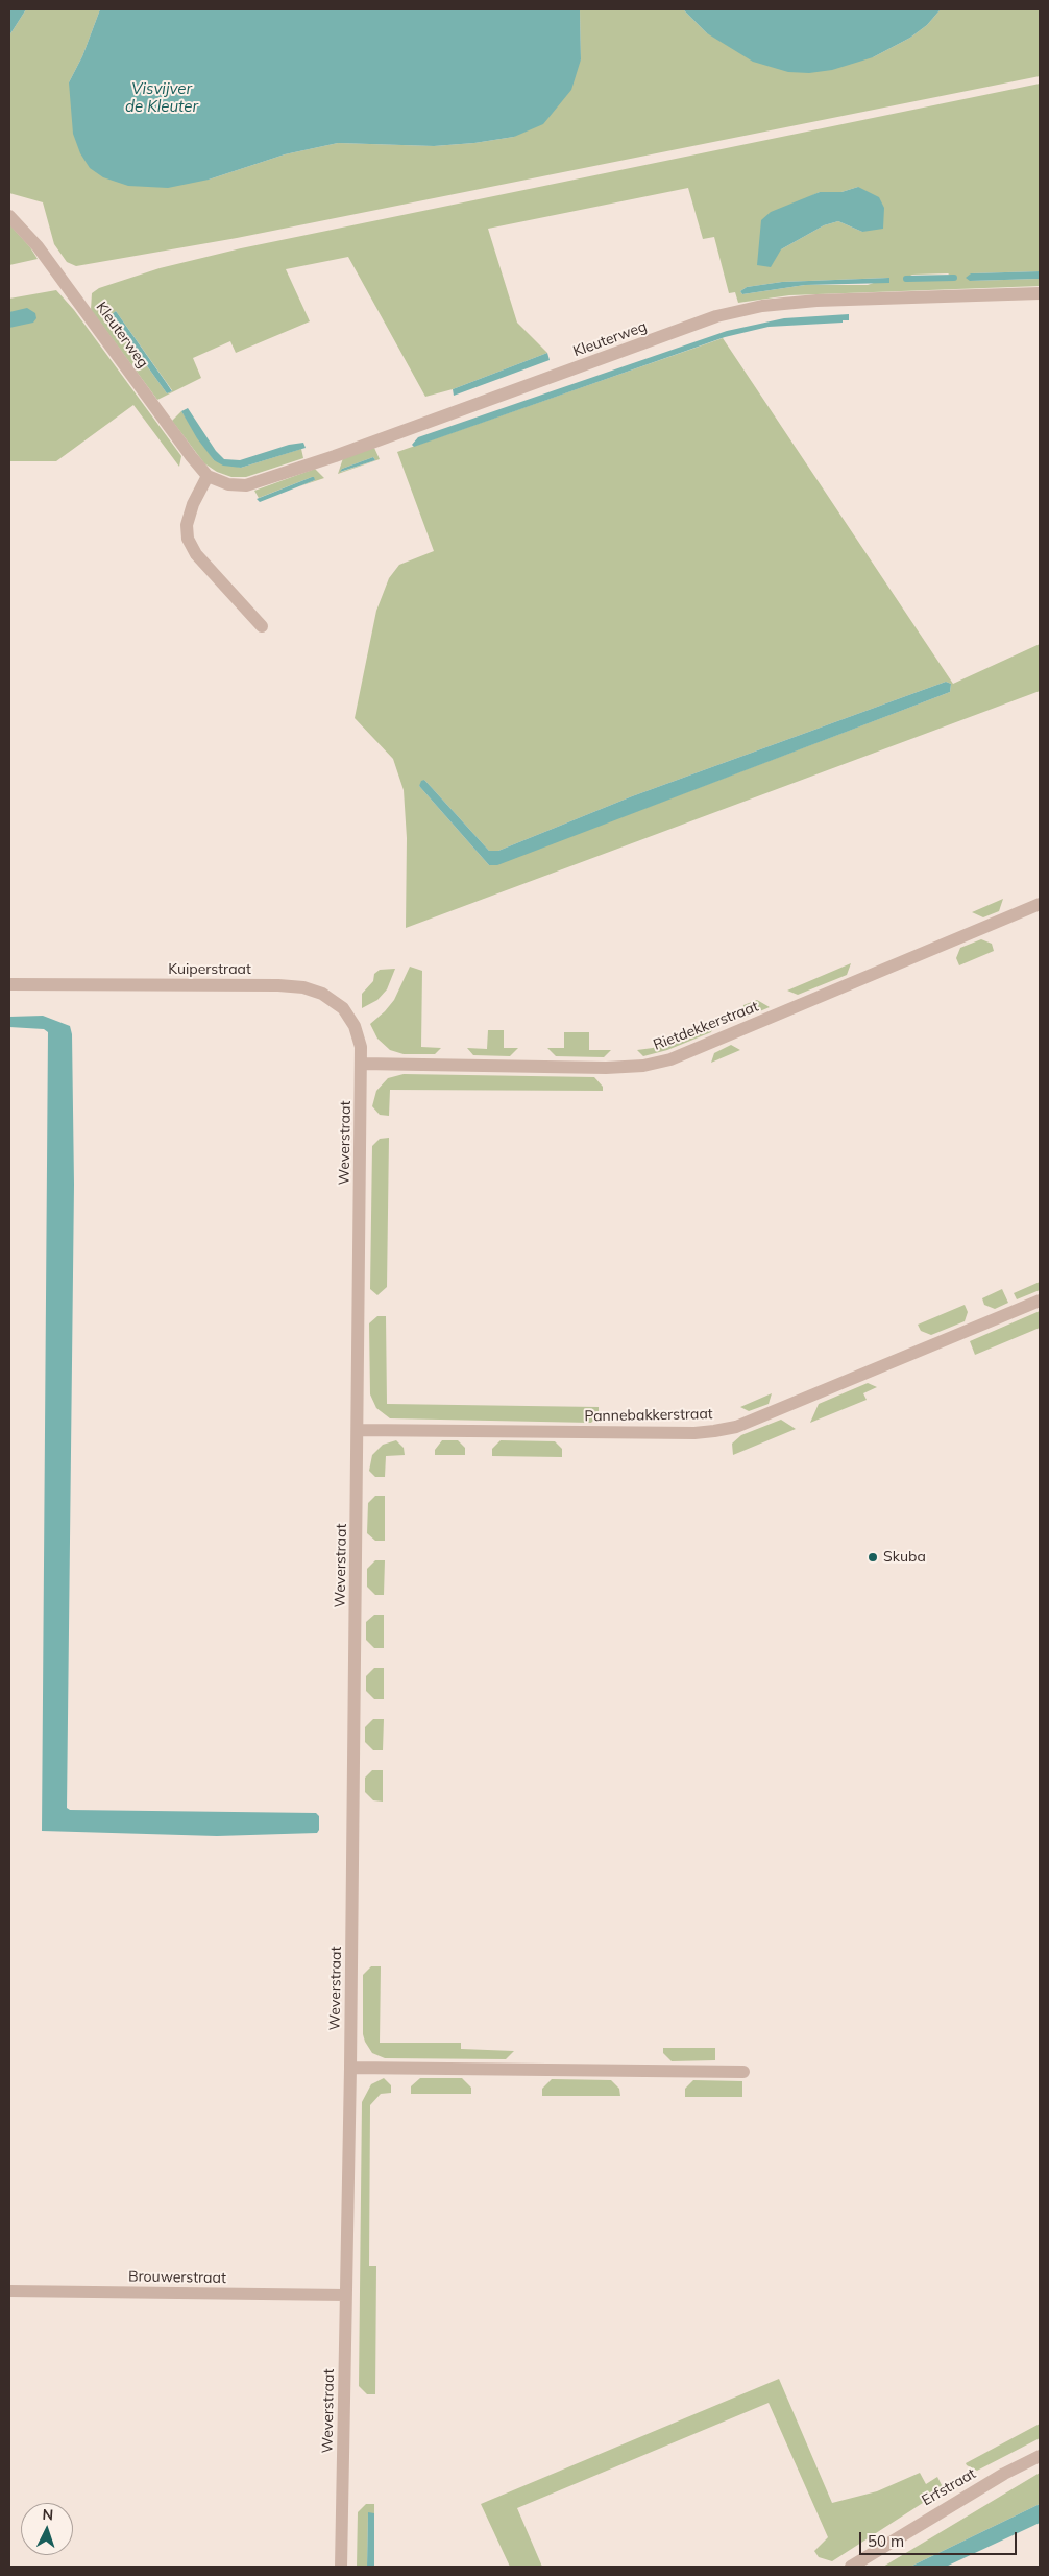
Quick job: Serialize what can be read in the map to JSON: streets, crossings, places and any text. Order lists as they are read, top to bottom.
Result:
{
  "streets": {
    "street": [
      "Kleuterweg",
      "Kuiperstraat",
      "Rietdekkerstraat",
      "Weverstraat",
      "Pannebakkerstraat",
      "Brouwerstraat",
      "Erfstraat"
    ]
  },
  "crossings": [
    ["Kuiperstraat", "Rietdekkerstraat"],
    ["Kuiperstraat", "Weverstraat"],
    ["Rietdekkerstraat", "Weverstraat"],
    ["Weverstraat", "Pannebakkerstraat"],
    ["Weverstraat", "Brouwerstraat"]
  ],
  "water": ["Visvijver de Kleuter"],
  "places": ["Skuba"],
  "scale_bar": "50 m",
  "north": "top"
}
